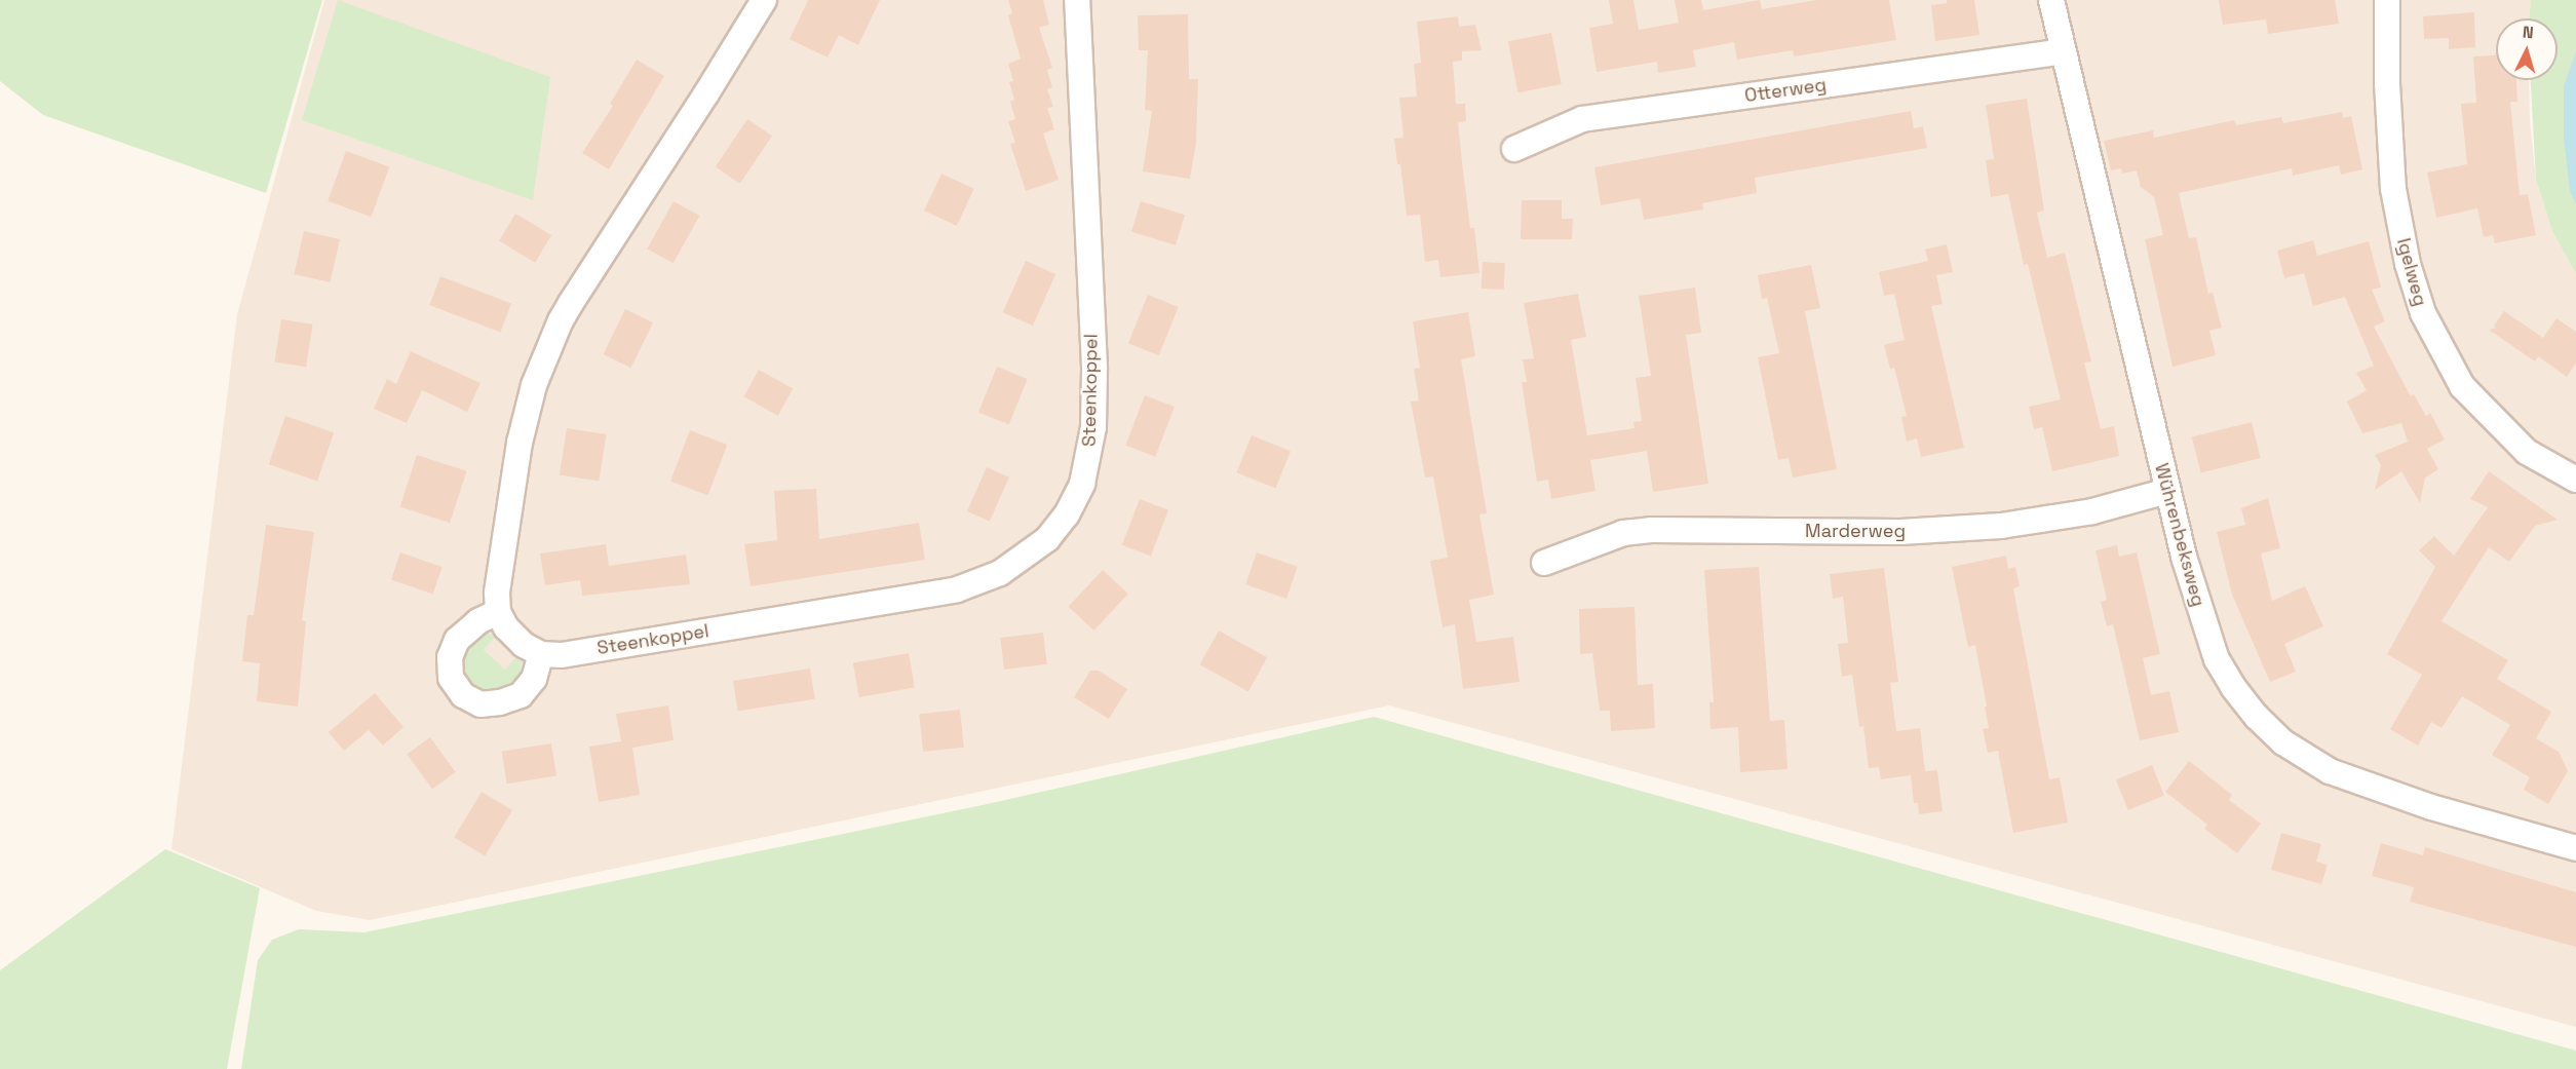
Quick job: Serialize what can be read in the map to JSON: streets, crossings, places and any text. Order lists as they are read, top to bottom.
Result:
{
  "streets": {
    "street": [
      "Otterweg",
      "Igelweg",
      "Steenkoppel",
      "Marderweg",
      "Wührenbeksweg"
    ]
  },
  "crossings": [
    ["Otterweg", "Wührenbeksweg"],
    ["Marderweg", "Wührenbeksweg"]
  ],
  "north": "top"
}
